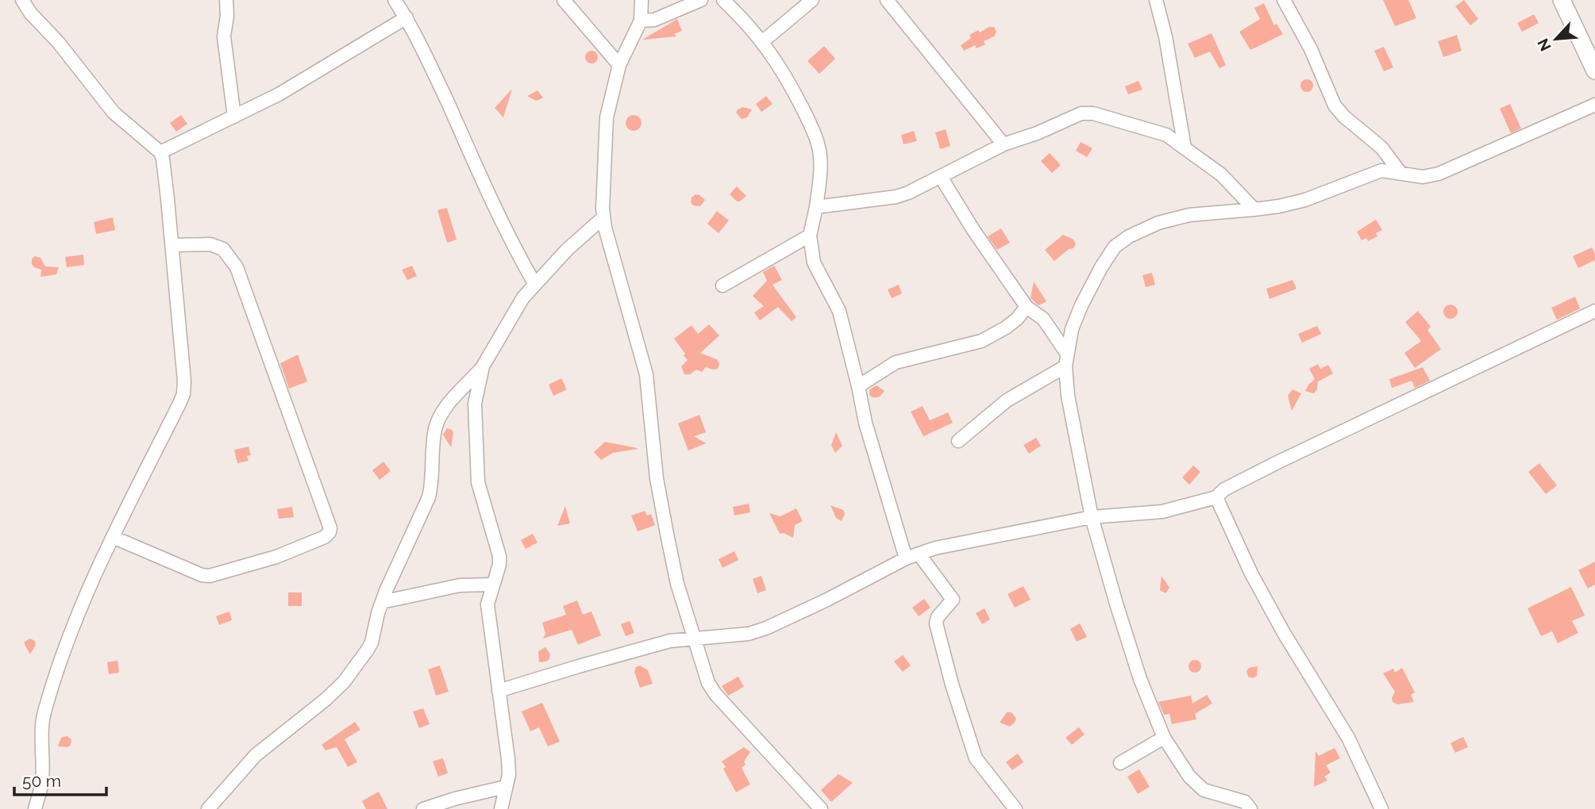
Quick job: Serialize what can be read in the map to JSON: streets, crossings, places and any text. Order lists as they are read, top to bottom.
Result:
{
  "scale_bar": "50 m",
  "north": "bottom left"
}
